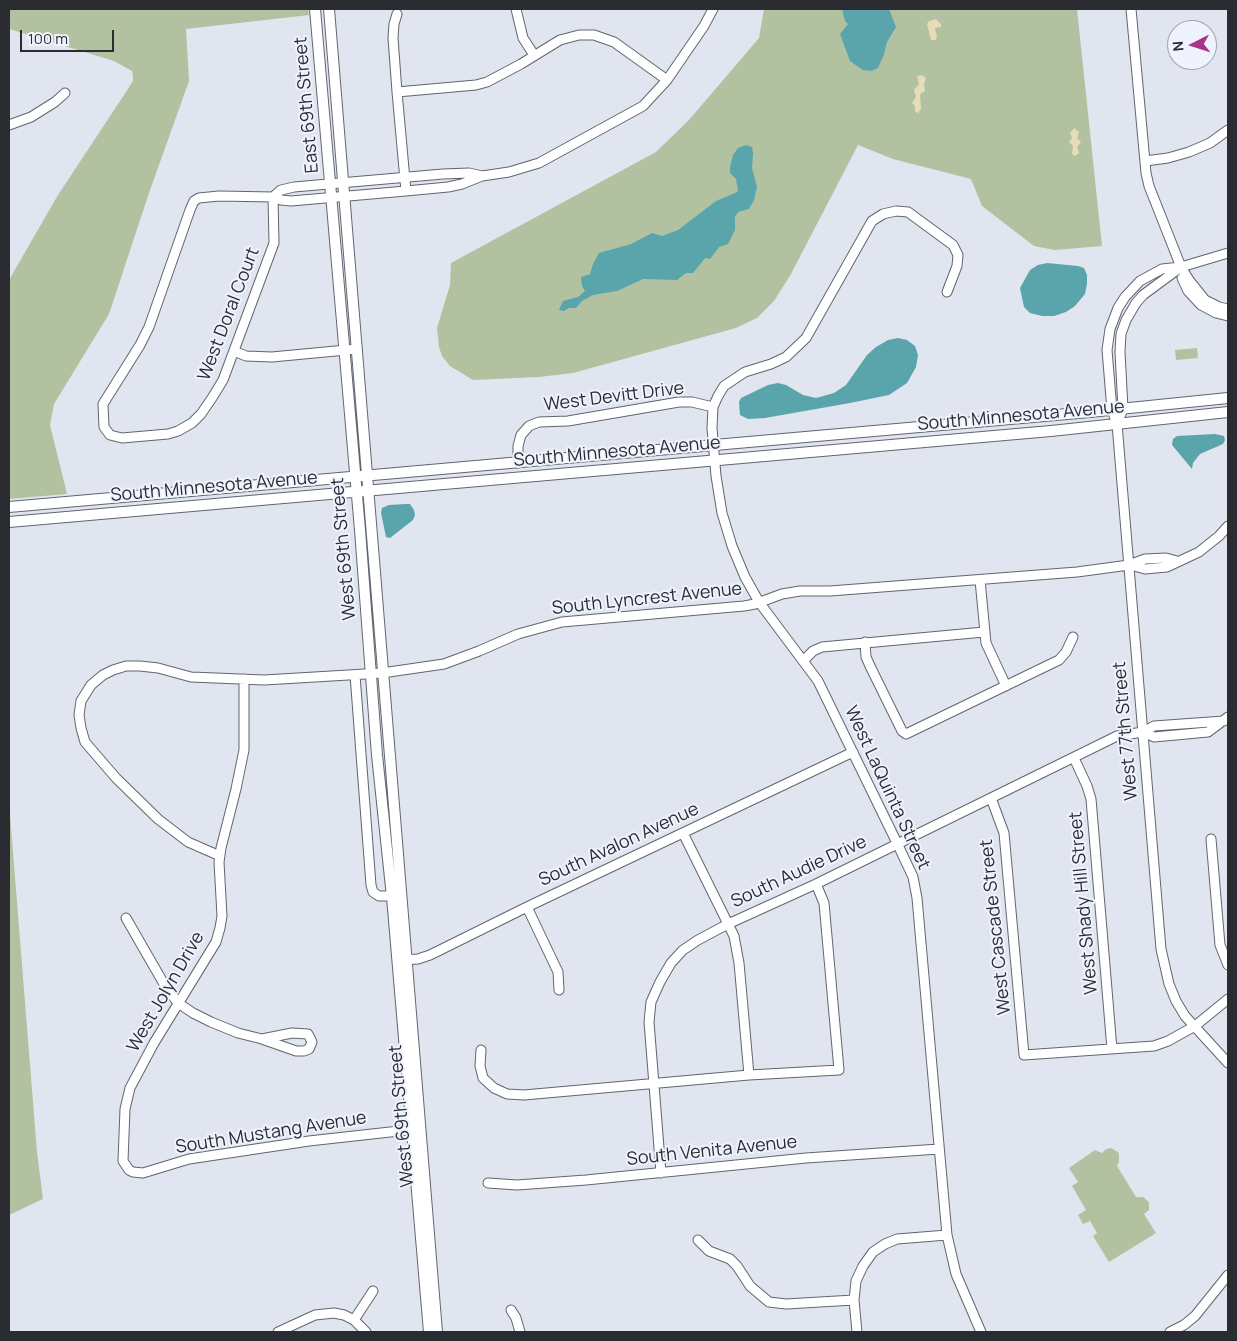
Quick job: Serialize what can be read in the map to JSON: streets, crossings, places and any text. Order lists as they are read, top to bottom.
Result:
{
  "streets": {
    "main road": ["East 69th Street", "South Minnesota Avenue", "West 69th Street"],
    "street": [
      "West Doral Court",
      "West Devitt Drive",
      "South Lyncrest Avenue",
      "West 77th Street",
      "West LaQuinta Street",
      "South Avalon Avenue",
      "South Audie Drive",
      "West Shady Hill Street",
      "West Cascade Street",
      "West Jolyn Drive",
      "South Mustang Avenue",
      "South Venita Avenue"
    ]
  },
  "crossings": [
    ["East 69th Street", "West 69th Street"],
    ["West Devitt Drive", "South Minnesota Avenue"],
    ["West Devitt Drive", "West LaQuinta Street"],
    ["South Minnesota Avenue", "West 69th Street"],
    ["South Minnesota Avenue", "West 77th Street"],
    ["South Minnesota Avenue", "West LaQuinta Street"],
    ["West 69th Street", "South Lyncrest Avenue"],
    ["West 69th Street", "South Avalon Avenue"],
    ["West 69th Street", "South Mustang Avenue"],
    ["South Lyncrest Avenue", "West 77th Street"],
    ["South Lyncrest Avenue", "West LaQuinta Street"],
    ["South Lyncrest Avenue", "West Jolyn Drive"],
    ["West 77th Street", "South Audie Drive"],
    ["West LaQuinta Street", "South Avalon Avenue"],
    ["West LaQuinta Street", "South Audie Drive"],
    ["West LaQuinta Street", "South Venita Avenue"],
    ["South Audie Drive", "West Shady Hill Street"],
    ["South Audie Drive", "West Cascade Street"],
    ["South Audie Drive", "South Venita Avenue"],
    ["West Shady Hill Street", "West Cascade Street"],
    ["West Jolyn Drive", "South Mustang Avenue"]
  ],
  "scale_bar": "100 m",
  "north": "left"
}
